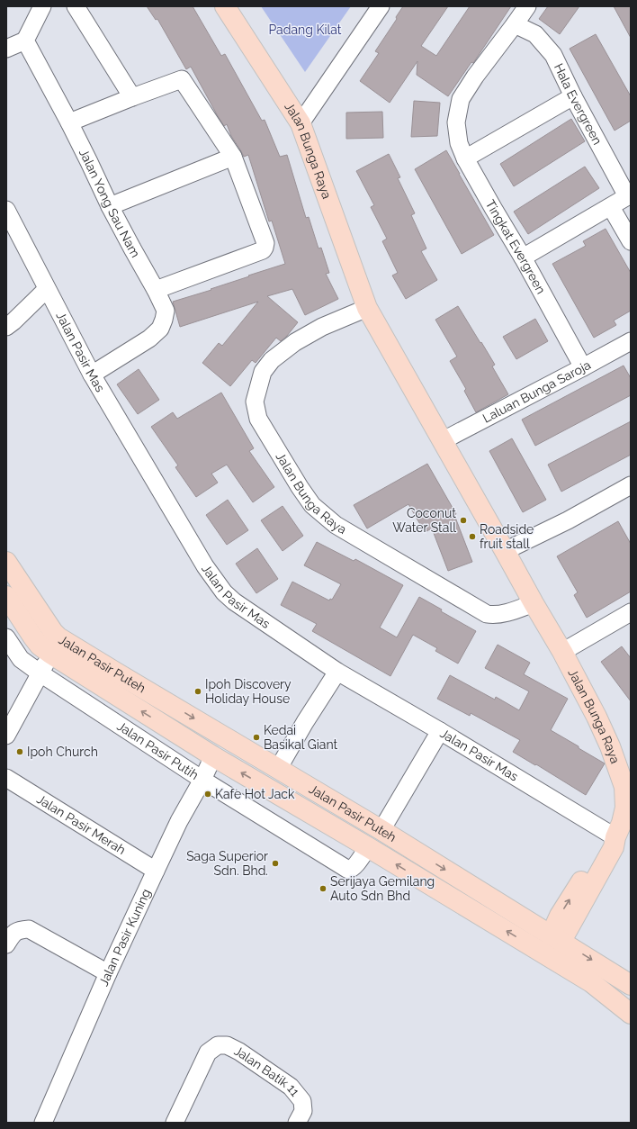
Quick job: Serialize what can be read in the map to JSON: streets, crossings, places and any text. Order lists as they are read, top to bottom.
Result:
{
  "streets": {
    "main road": ["Jalan Bunga Raya", "Jalan Pasir Puteh"],
    "street": [
      "Hala Evergreen",
      "Jalan Yong Sau Nam",
      "Tingkat Evergreen",
      "Jalan Pasir Mas",
      "Laluan Bunga Saroja",
      "Jalan Pasir Putih",
      "Jalan Pasir Merah",
      "Jalan Pasir Kuning",
      "Jalan Batik 11"
    ]
  },
  "crossings": [
    ["Hala Evergreen", "Tingkat Evergreen"],
    ["Jalan Bunga Raya", "Jalan Pasir Mas"],
    ["Jalan Bunga Raya", "Laluan Bunga Saroja"],
    ["Jalan Bunga Raya", "Jalan Pasir Puteh"],
    ["Jalan Yong Sau Nam", "Jalan Pasir Mas"],
    ["Tingkat Evergreen", "Laluan Bunga Saroja"],
    ["Jalan Pasir Puteh", "Jalan Pasir Putih"],
    ["Jalan Pasir Puteh", "Jalan Pasir Kuning"],
    ["Jalan Pasir Putih", "Jalan Pasir Kuning"],
    ["Jalan Pasir Merah", "Jalan Pasir Kuning"]
  ],
  "parks": ["Padang Kilat"],
  "places": [
    "Coconut Water Stall",
    "Roadside fruit stall",
    "Ipoh Discovery Holiday House",
    "Kedai Basikal Giant",
    "Ipoh Church",
    "Kafe Hot Jack",
    "Saga Superior Sdn. Bhd.",
    "Serijaya Gemilang Auto Sdn Bhd"
  ]
}
